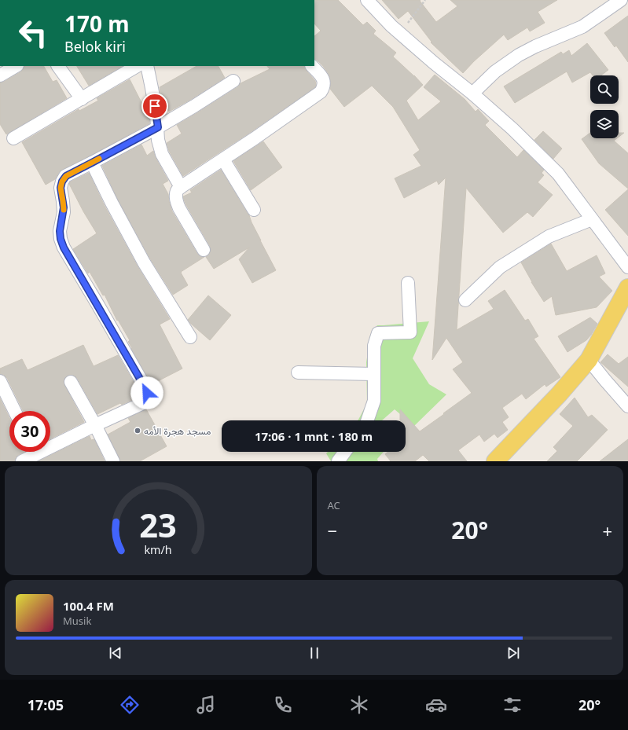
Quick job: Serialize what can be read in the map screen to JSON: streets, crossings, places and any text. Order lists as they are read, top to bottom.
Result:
{
  "places": ["مسجد هجرة الأمه"],
  "page": {
    "turn": ["170 m", "Belok kiri"],
    "limit": "30",
    "trip": "17:06 · 1 mnt · 180 m",
    "tile": "AC",
    "heat": ["−", "20°", "+"],
    "song": ["100.4 FM", "Musik"],
    "tabs": ["17:05", "20°"],
    "gauge": ["23", "km/h"]
  }
}
